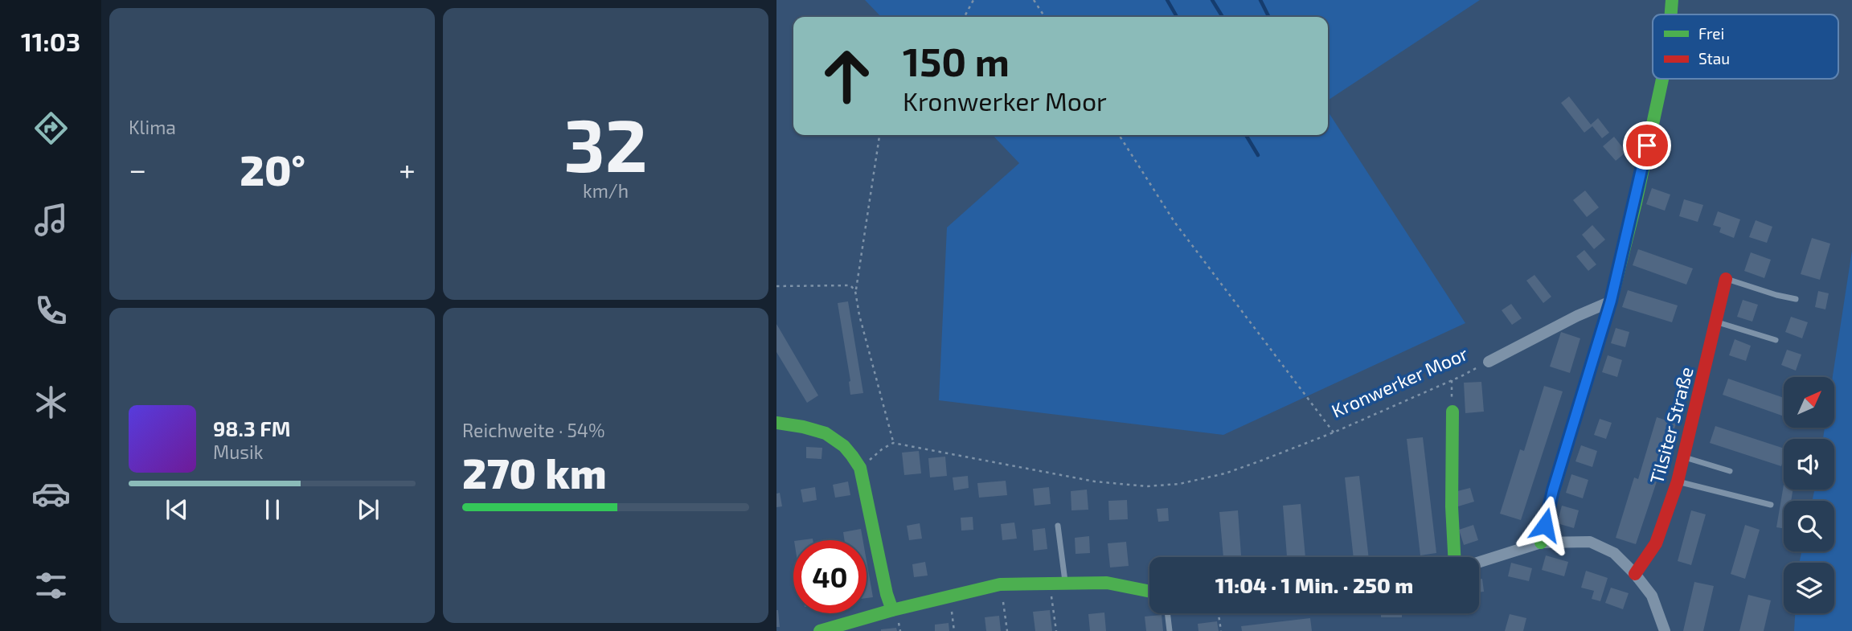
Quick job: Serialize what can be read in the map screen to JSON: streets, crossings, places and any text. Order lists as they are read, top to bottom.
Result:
{
  "streets": {
    "street": ["Kronwerker Moor", "Tilsiter Straße"]
  },
  "legend": ["Frei", "Stau"],
  "north": "top right",
  "page": {
    "tabs": "11:03",
    "tile": [
      "Klima",
      ["32", "km/h"],
      ["Reichweite · 54%", "270 km"]
    ],
    "turn": ["150 m", "Kronwerker Moor"],
    "heat": ["−", "20°", "+"],
    "song": ["98.3 FM", "Musik"],
    "limit": "40",
    "trip": "11:04 · 1 Min. · 250 m"
  }
}
